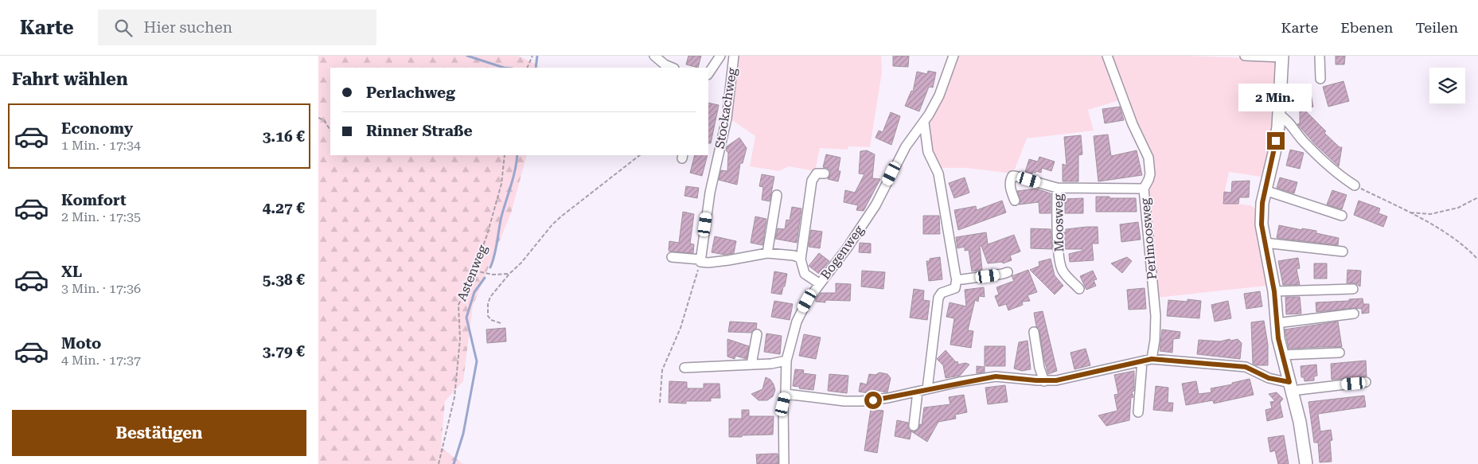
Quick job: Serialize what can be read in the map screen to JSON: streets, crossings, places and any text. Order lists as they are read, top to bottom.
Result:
{
  "streets": {
    "street": [
      "Stockachweg",
      "Moosweg",
      "Perlmoosweg",
      "Bogenweg"
    ],
    "path": ["Astenweg"]
  },
  "crossings": [
    ["Moosweg", "Perlmoosweg"]
  ],
  "page": {
    "header": "Karte",
    "search": "Hier suchen",
    "nav": ["Karte", "Ebenen", "Teilen"],
    "heading": "Fahrt wählen",
    "banner": ["Perlachweg", "Rinner Straße"],
    "bubble": "2 Min.",
    "list": [
      {
        "name": "Economy",
        "note": "1 Min. · 17:34",
        "value": "3.16 €"
      },
      {
        "name": "Komfort",
        "note": "2 Min. · 17:35",
        "value": "4.27 €"
      },
      {
        "name": "XL",
        "note": "3 Min. · 17:36",
        "value": "5.38 €"
      },
      {
        "name": "Moto",
        "note": "4 Min. · 17:37",
        "value": "3.79 €"
      }
    ],
    "buttons": "Bestätigen"
  }
}
